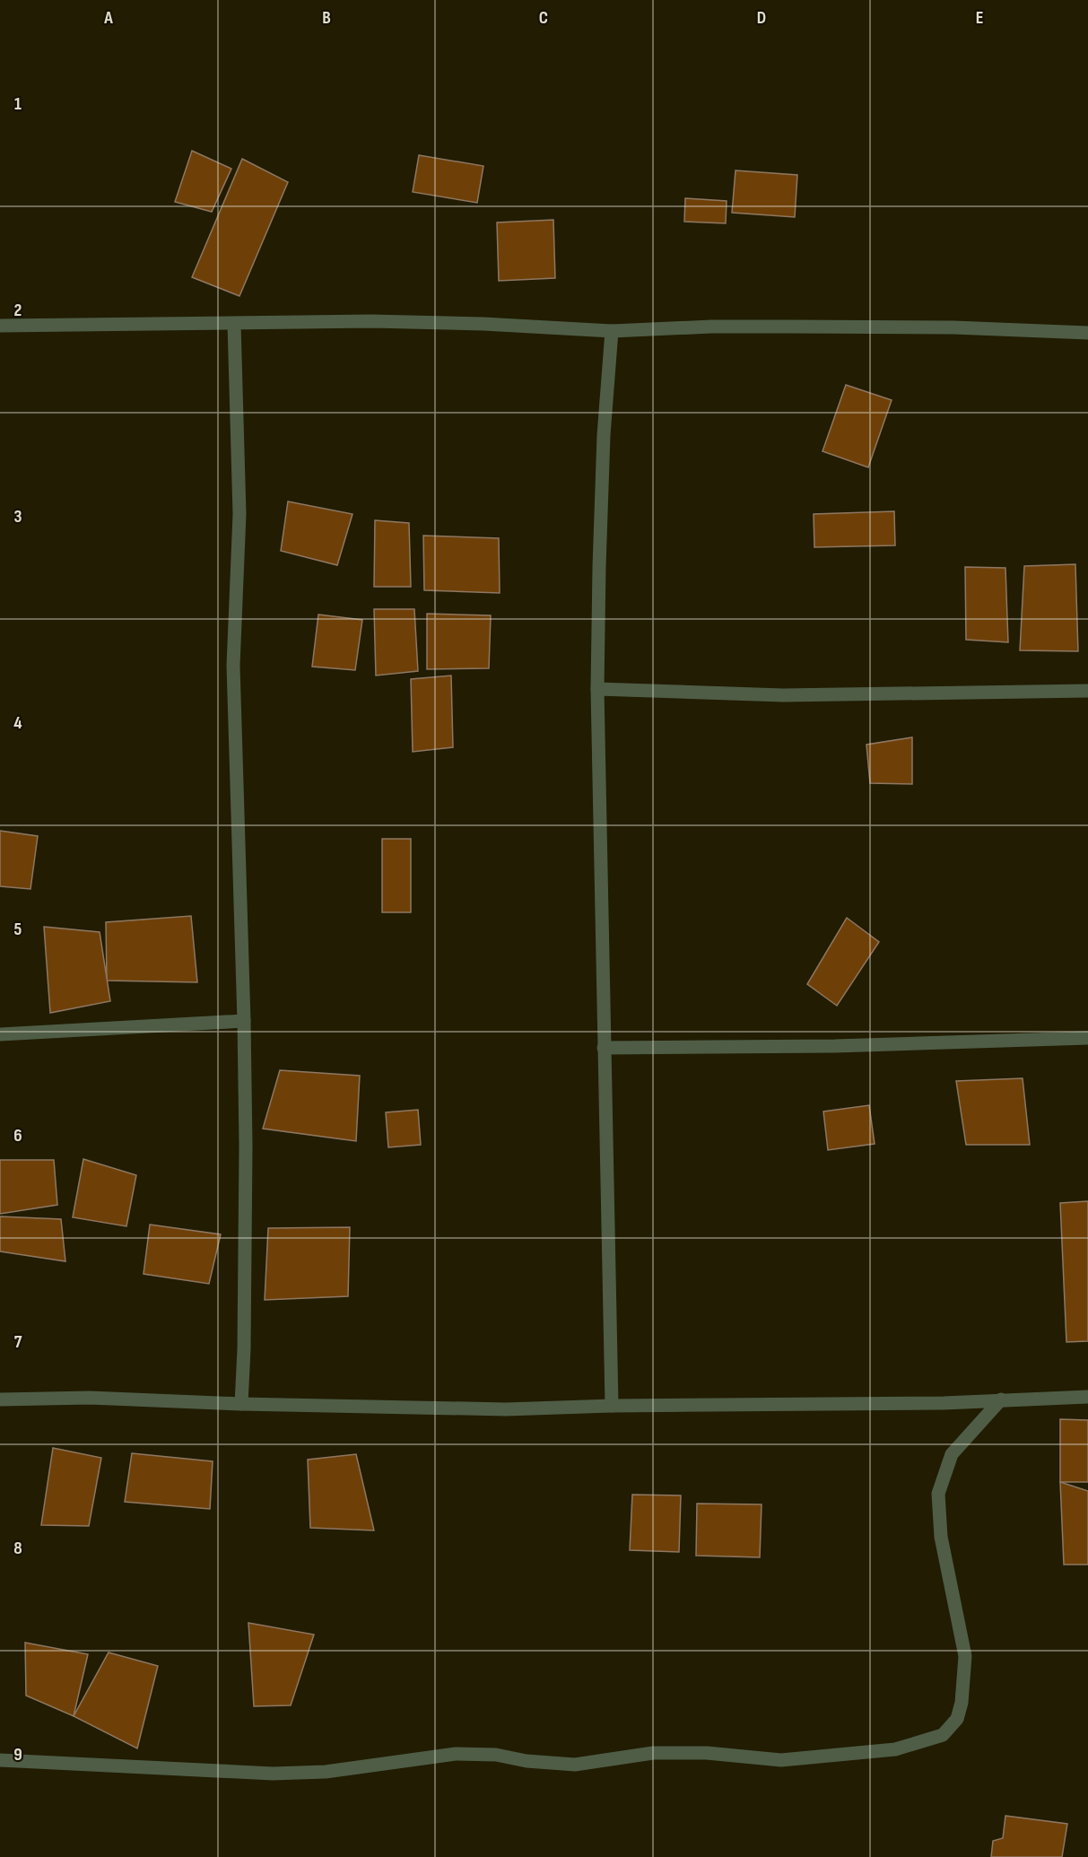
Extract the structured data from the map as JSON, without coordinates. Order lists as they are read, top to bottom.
{
  "grid": {
    "columns": [
      "A",
      "B",
      "C",
      "D",
      "E"
    ],
    "rows": [
      "1",
      "2",
      "3",
      "4",
      "5",
      "6",
      "7",
      "8",
      "9"
    ]
  }
}
